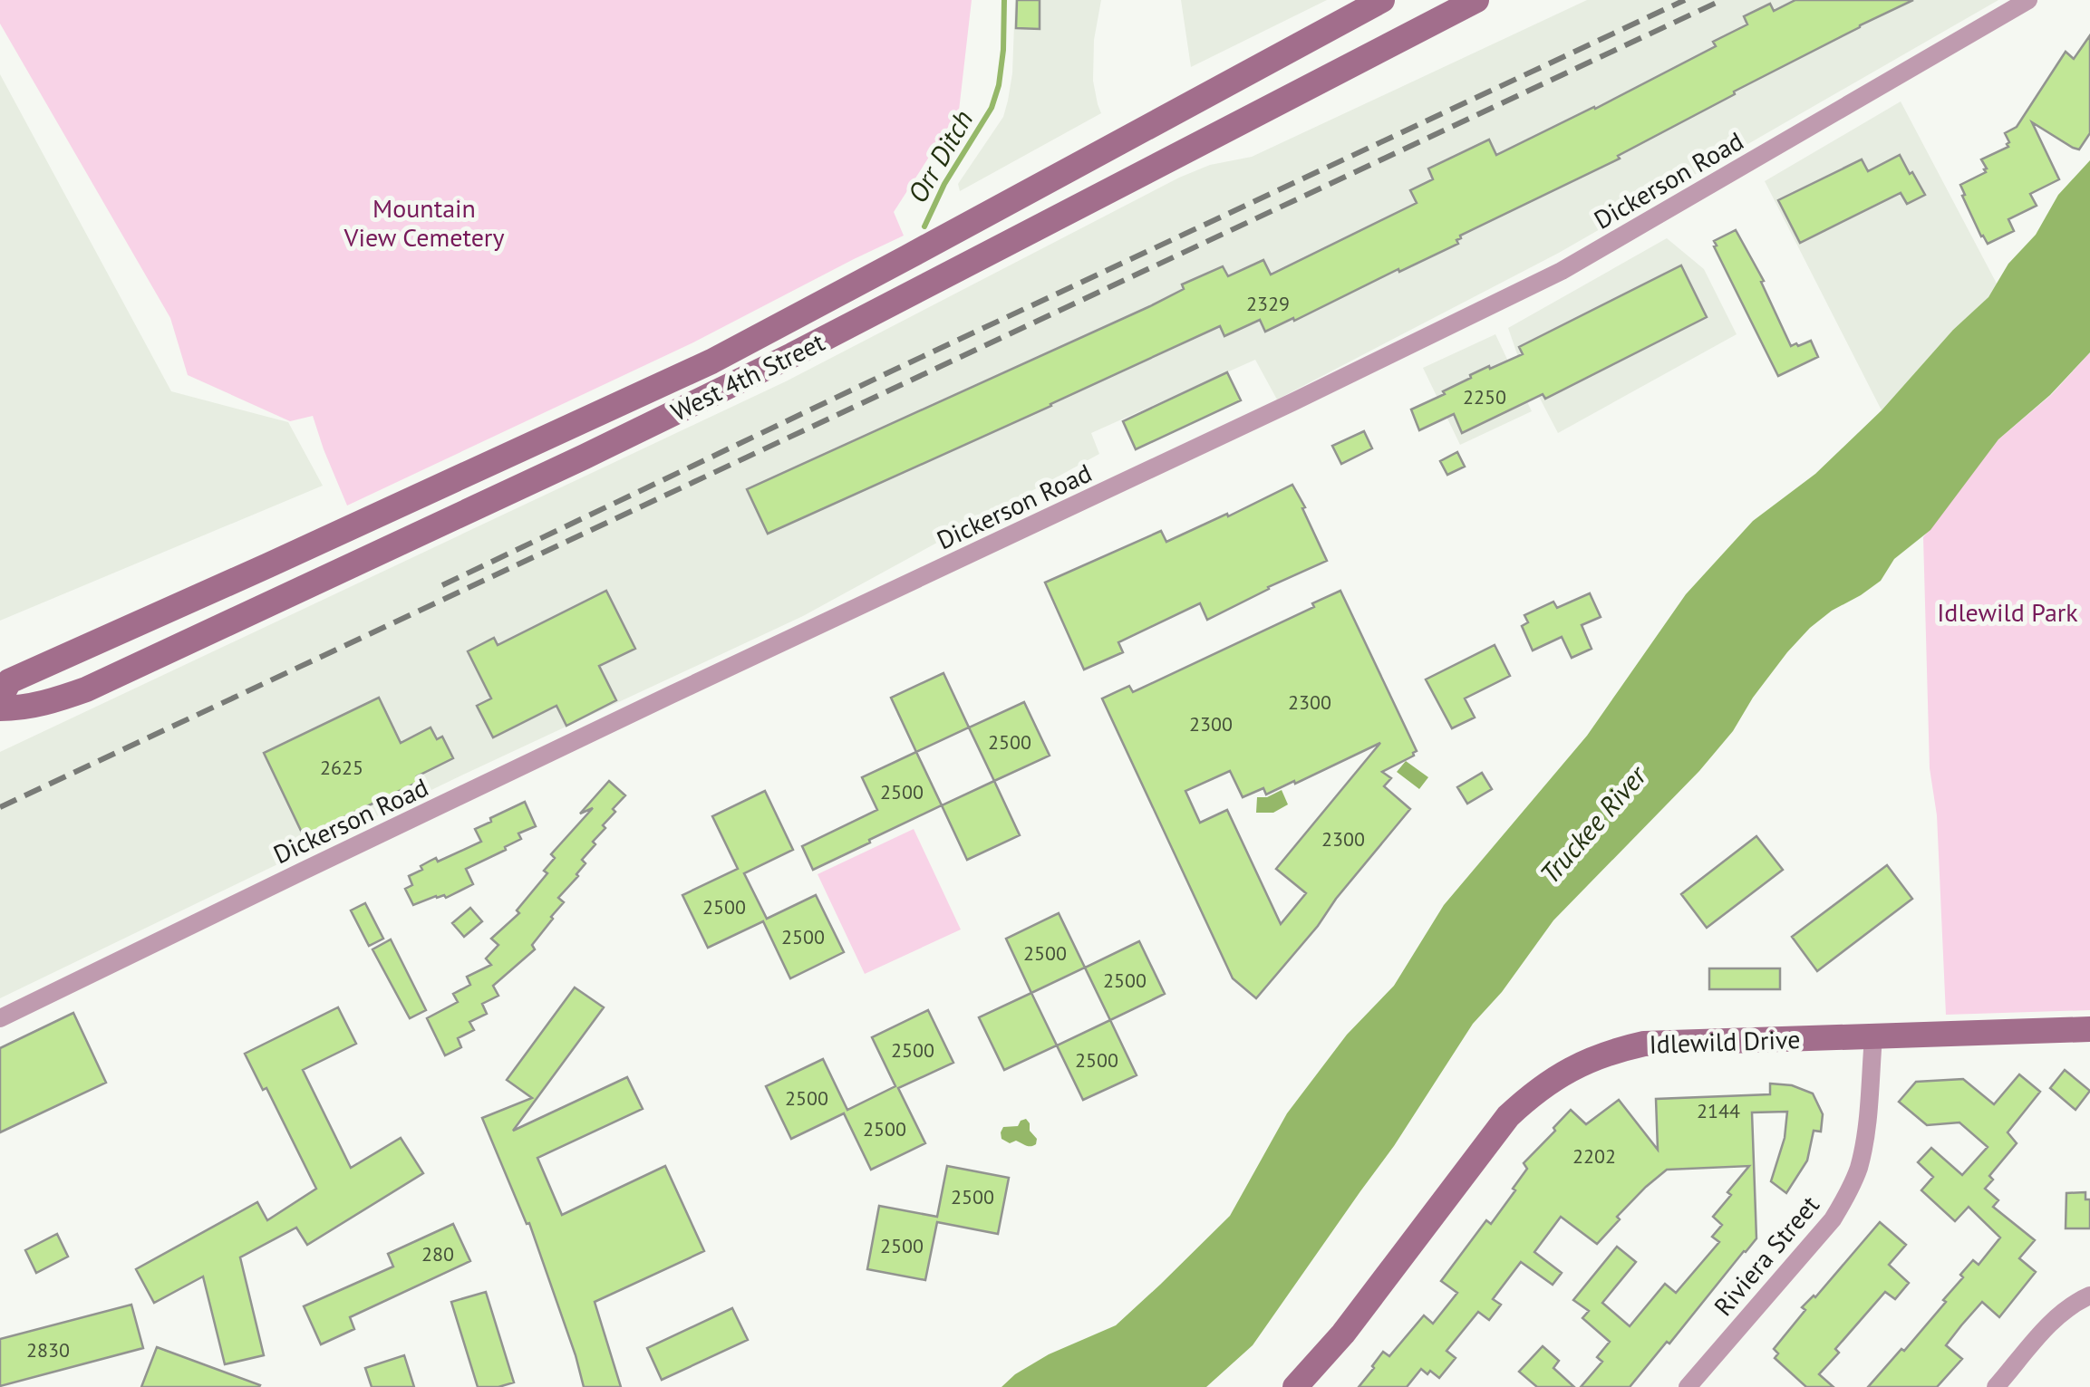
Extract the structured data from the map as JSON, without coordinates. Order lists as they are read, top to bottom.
{
  "streets": {
    "main road": ["West 4th Street", "Idlewild Drive"],
    "street": ["Dickerson Road", "Riviera Street"]
  },
  "crossings": [
    ["Idlewild Drive", "Riviera Street"]
  ],
  "water": ["Orr Ditch", "Truckee River"],
  "parks": ["Mountain View Cemetery", "Idlewild Park"],
  "house_numbers": [
    "2329",
    "2250",
    "2300",
    "2300",
    "2500",
    "2625",
    "2500",
    "2300",
    "2500",
    "2500",
    "2500",
    "2500",
    "2500",
    "2500",
    "2500",
    "2144",
    "2500",
    "2202",
    "2500",
    "2500",
    "280",
    "2830"
  ]
}
